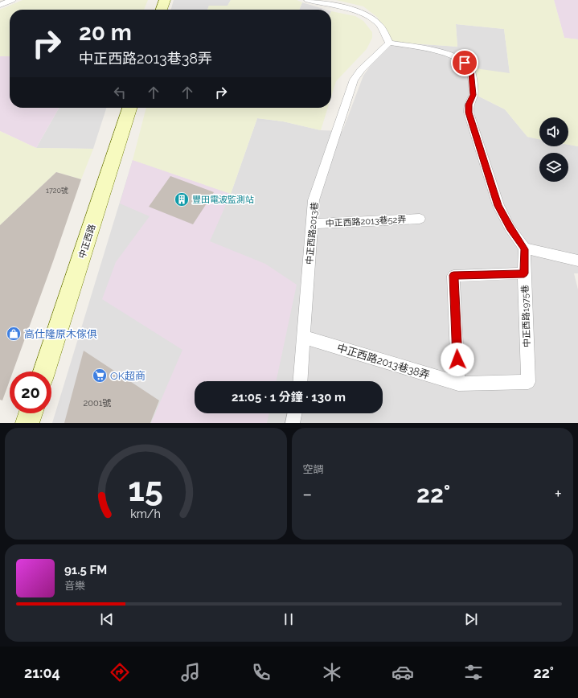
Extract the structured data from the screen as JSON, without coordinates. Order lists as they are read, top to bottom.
{
  "streets": {
    "main road": ["中正西路"],
    "lane": [
      "中正西路2013巷52弄",
      "中正西路2013巷",
      "中正西路1975巷",
      "中正西路2013巷38弄"
    ]
  },
  "crossings": [
    ["中正西路2013巷52弄", "中正西路2013巷"],
    ["中正西路2013巷", "中正西路2013巷38弄"],
    ["中正西路1975巷", "中正西路2013巷38弄"]
  ],
  "places": {
    "building": ["豐田電波監測站"],
    "shop": ["高仕隆原木傢俱"],
    "supermarket": ["OK超商"]
  },
  "house_numbers": ["1720號", "2001號"],
  "page": {
    "turn": ["20 m", "中正西路2013巷38弄"],
    "limit": "20",
    "trip": "21:05 · 1 分鐘 · 130 m",
    "tile": "空調",
    "heat": ["−", "22°", "+"],
    "song": ["91.5 FM", "音樂"],
    "tabs": ["21:04", "22°"],
    "gauge": ["15", "km/h"]
  }
}
